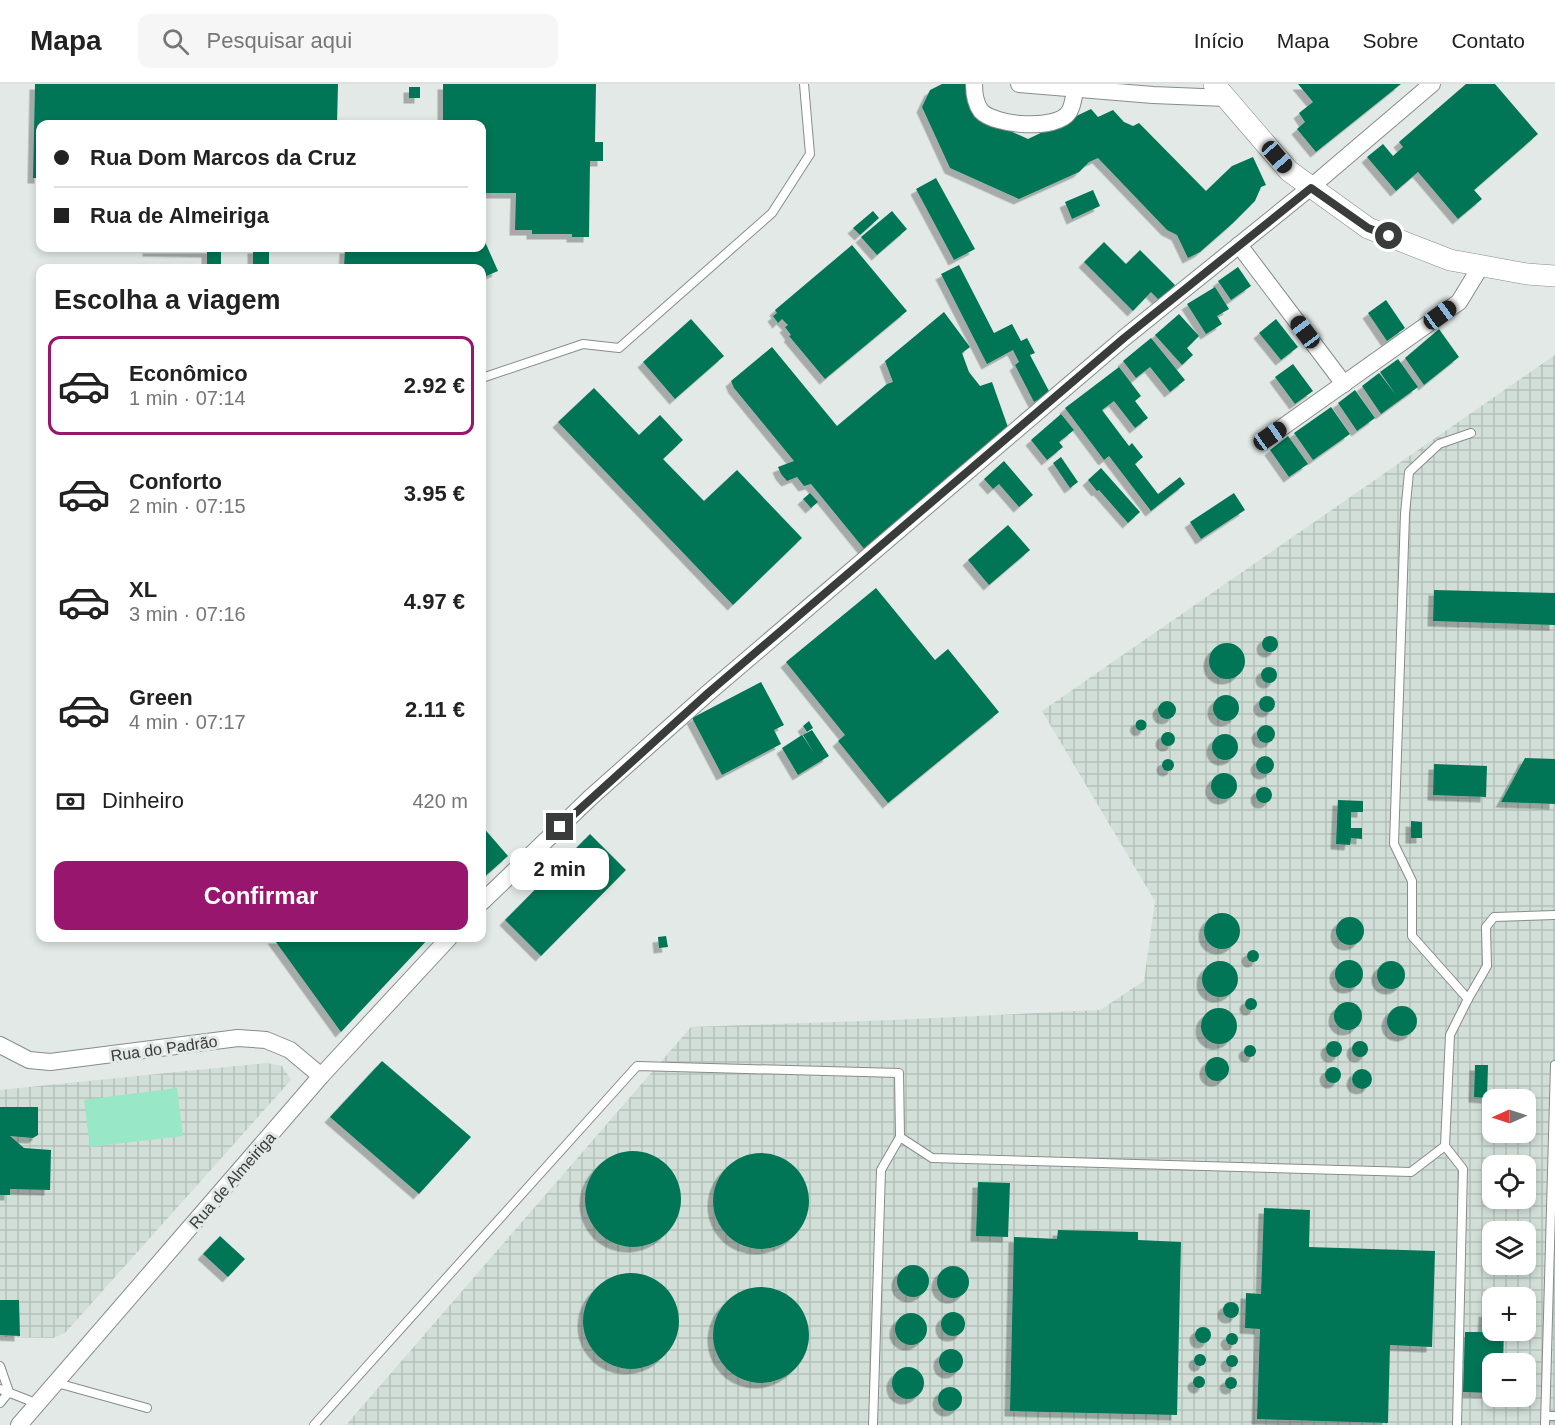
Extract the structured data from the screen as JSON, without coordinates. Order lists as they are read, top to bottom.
{
  "streets": {
    "street": ["Rua do Padrão", "Rua de Almeiriga"]
  },
  "crossings": [
    ["Rua do Padrão", "Rua de Almeiriga"]
  ],
  "north": "left",
  "page": {
    "header": "Mapa",
    "search": "Pesquisar aqui",
    "nav": [
      "Início",
      "Mapa",
      "Sobre",
      "Contato"
    ],
    "banner": ["Rua Dom Marcos da Cruz", "Rua de Almeiriga"],
    "heading": "Escolha a viagem",
    "list": [
      {
        "name": "Econômico",
        "note": "1 min · 07:14",
        "value": "2.92 €"
      },
      {
        "name": "Conforto",
        "note": "2 min · 07:15",
        "value": "3.95 €"
      },
      {
        "name": "XL",
        "note": "3 min · 07:16",
        "value": "4.97 €"
      },
      {
        "name": "Green",
        "note": "4 min · 07:17",
        "value": "2.11 €"
      }
    ],
    "pay": ["Dinheiro", "420 m"],
    "bubble": "2 min",
    "buttons": "Confirmar",
    "map_buttons": ["+", "−"]
  }
}
